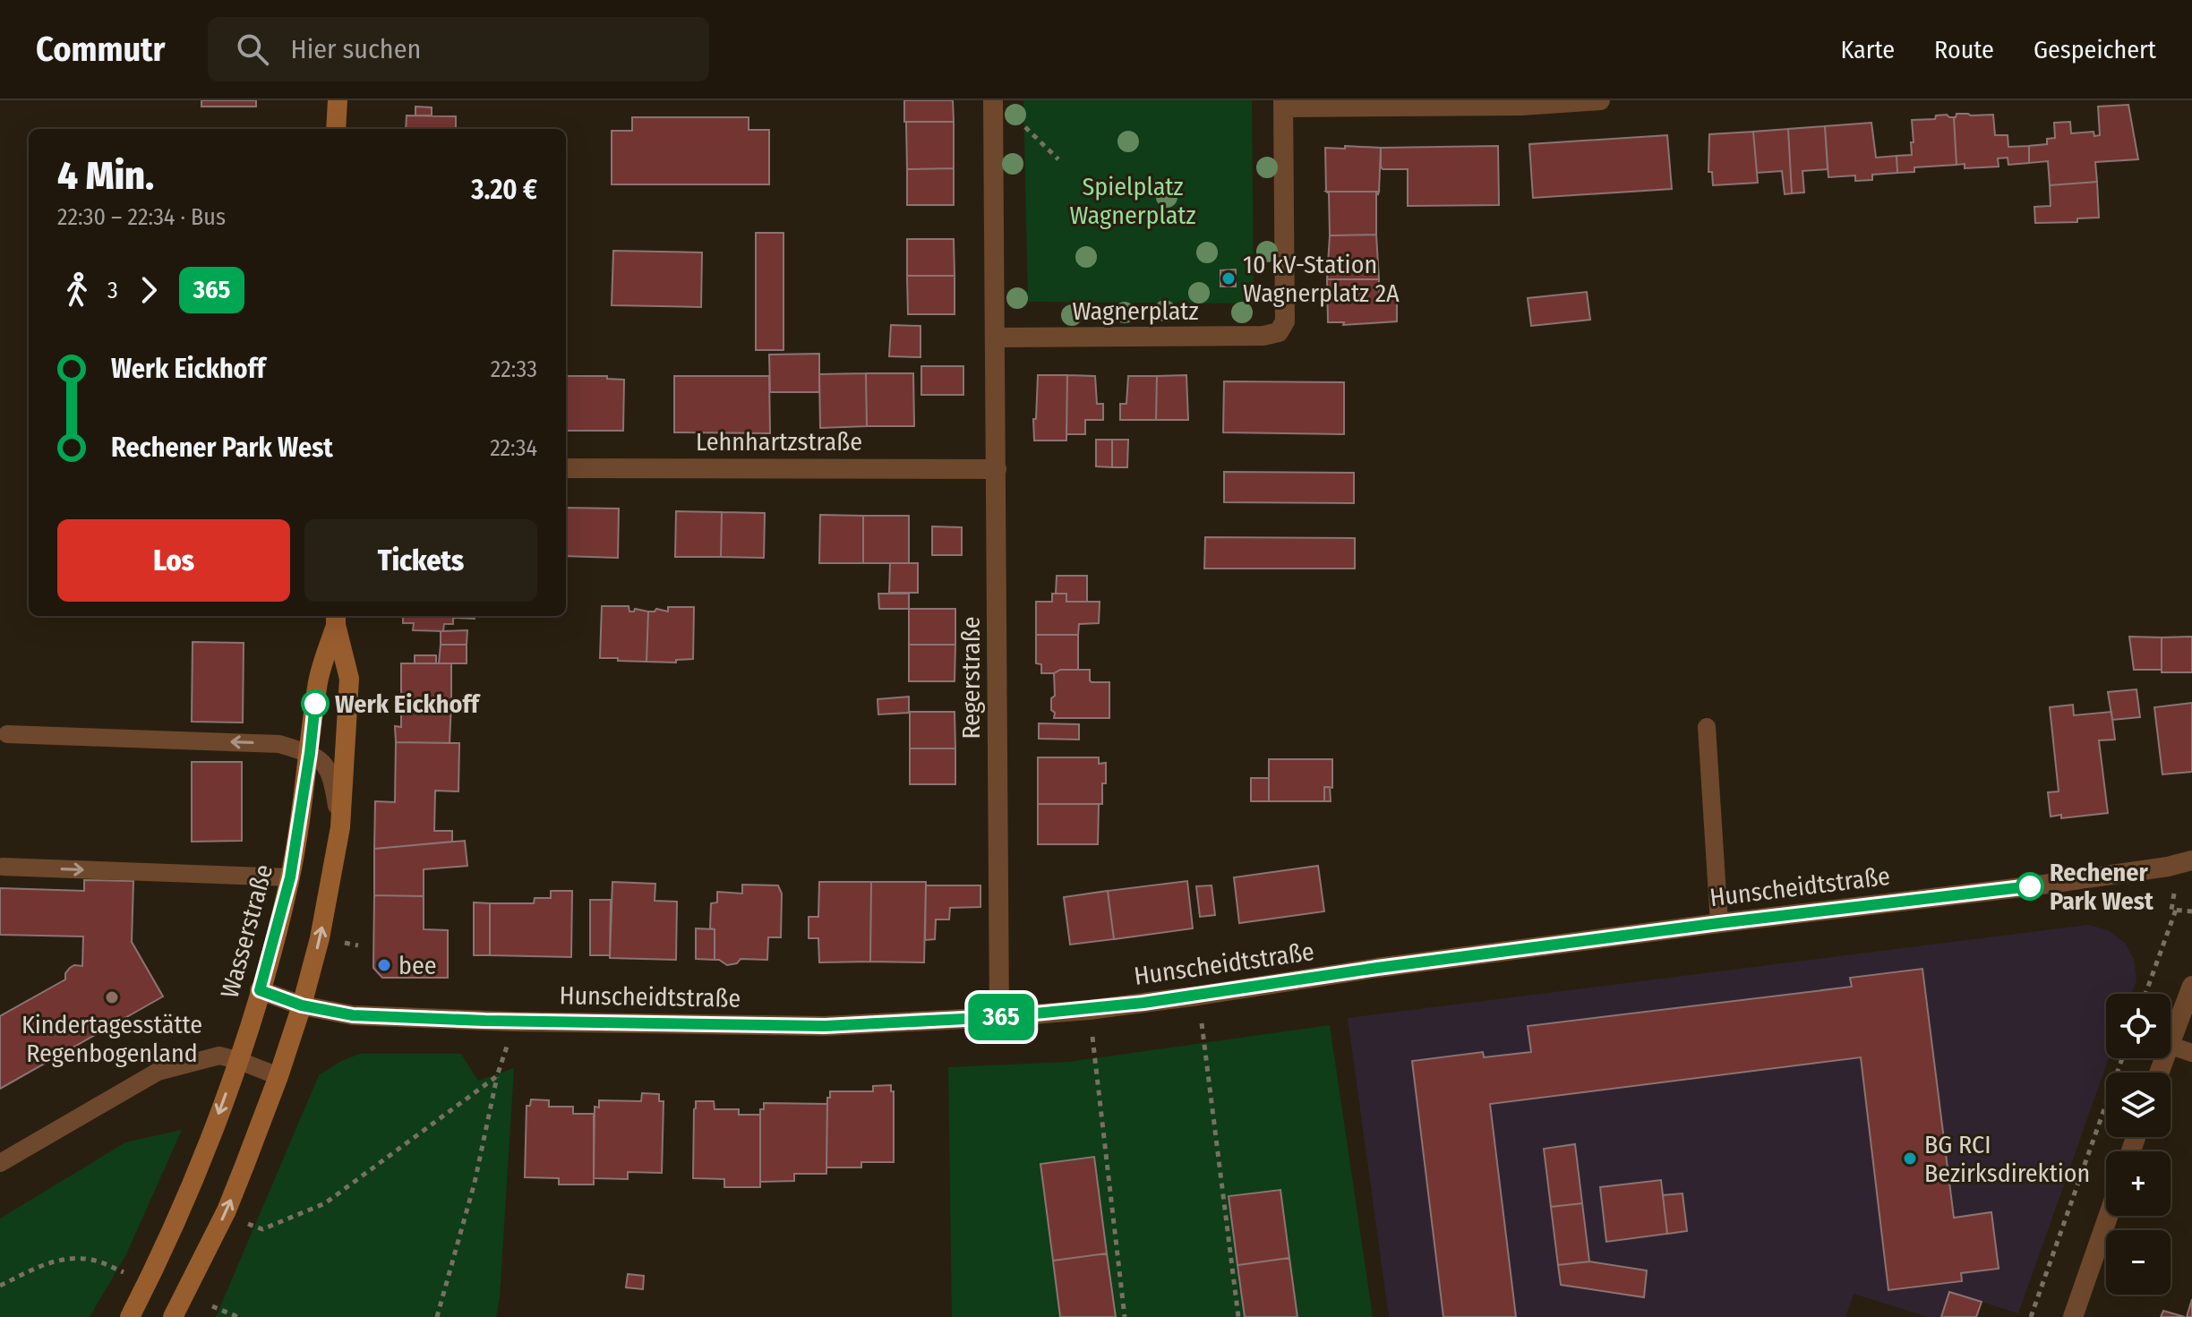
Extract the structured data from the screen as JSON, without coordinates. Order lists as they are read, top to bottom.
{
  "streets": {
    "main road": ["Wasserstraße"],
    "street": [
      "Wagnerplatz",
      "Lehnhartzstraße",
      "Regerstraße",
      "Hunscheidtstraße"
    ]
  },
  "crossings": [
    ["Wagnerplatz", "Regerstraße"],
    ["Lehnhartzstraße", "Regerstraße"],
    ["Regerstraße", "Hunscheidtstraße"],
    ["Hunscheidtstraße", "Wasserstraße"]
  ],
  "parks": ["Spielplatz Wagnerplatz"],
  "places": [
    "10 kV-Station Wagnerplatz 2A",
    "Werk Eickhoff",
    "Rechener Park West",
    "bee",
    "Kindertagesstätte Regenbogenland",
    "BG RCI Bezirksdirektion"
  ],
  "lines": ["bus line 365"],
  "page": {
    "header": "Commutr",
    "search": "Hier suchen",
    "nav": ["Karte", "Route", "Gespeichert"],
    "on_map": "365",
    "heading": ["4 Min.", "22:30 – 22:34 · Bus", "3.20 €"],
    "legs": ["3", "365"],
    "list": [
      {
        "name": "Werk Eickhoff",
        "value": "22:33"
      },
      {
        "name": "Rechener Park West",
        "value": "22:34"
      }
    ],
    "buttons": ["Los", "Tickets"],
    "map_buttons": ["+", "−"]
  }
}
